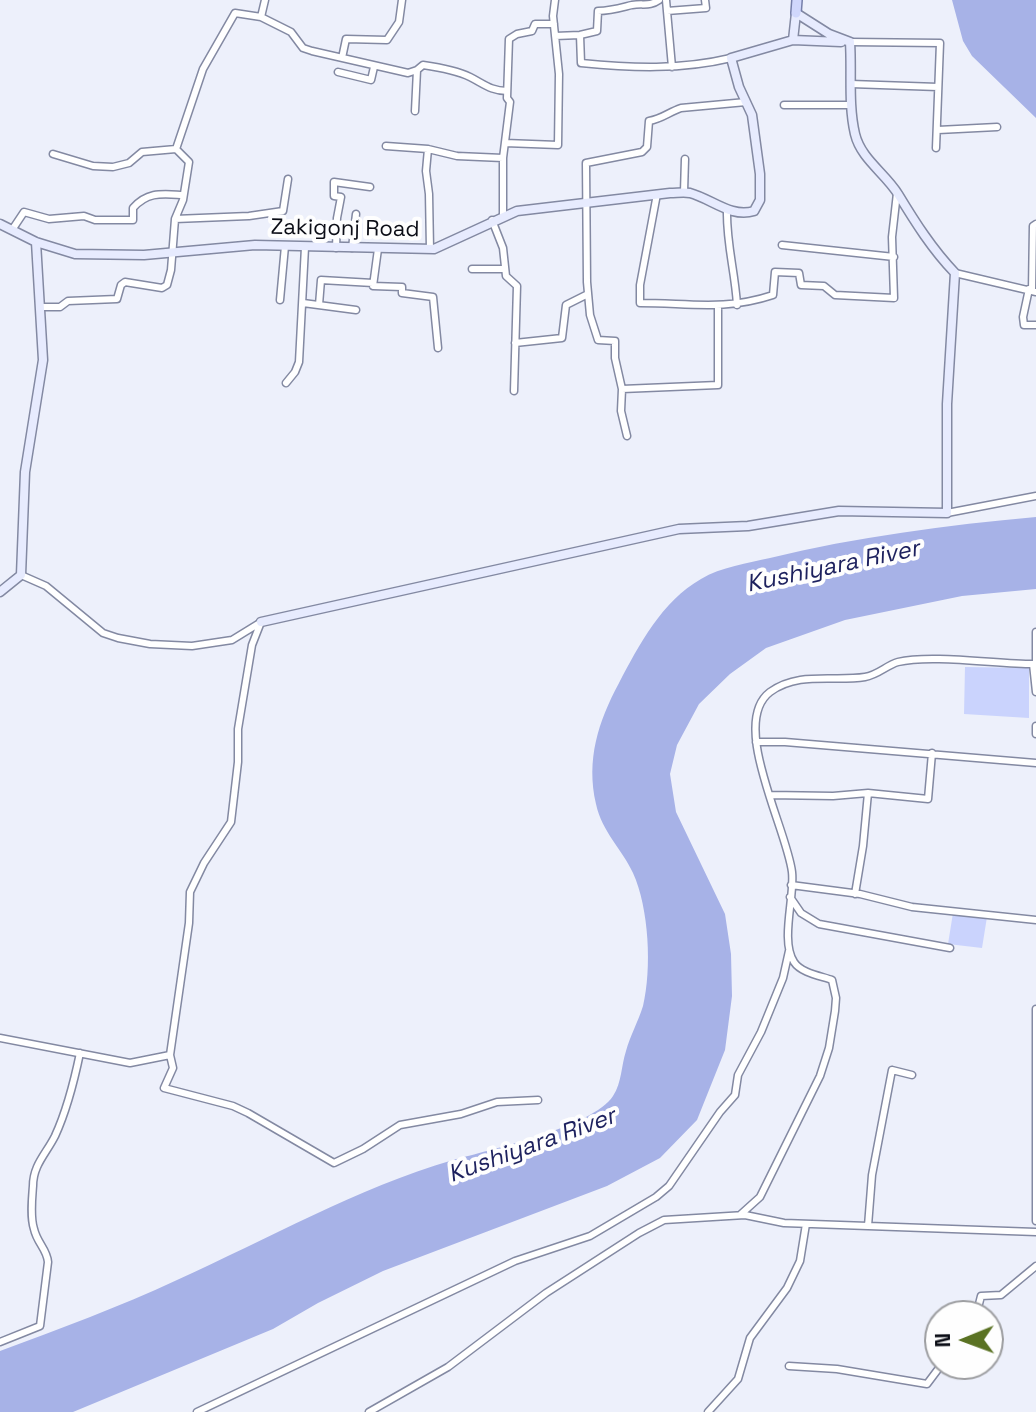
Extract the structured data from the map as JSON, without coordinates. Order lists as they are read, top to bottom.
{
  "streets": {
    "street": ["Zakigonj Road"]
  },
  "water": ["Kushiyara River"],
  "north": "left"
}
